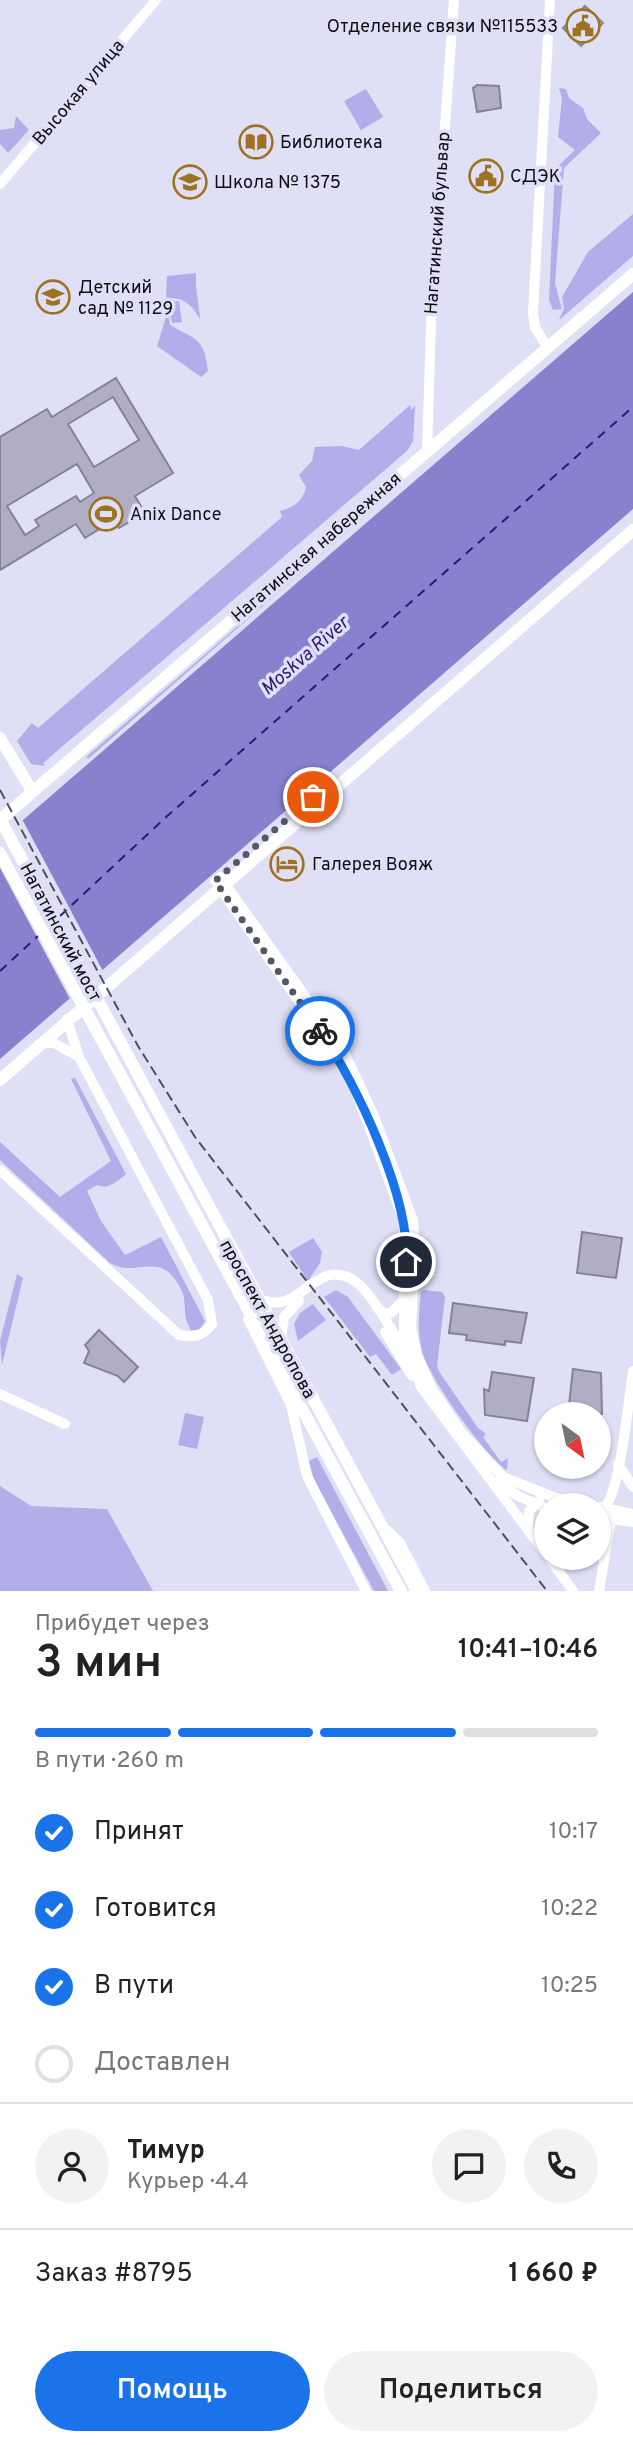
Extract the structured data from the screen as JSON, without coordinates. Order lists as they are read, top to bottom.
{
  "streets": {
    "main road": ["Нагатинская набережная", "Нагатинский мост", "проспект Андропова"],
    "street": ["Высокая улица", "Нагатинский бульвар"]
  },
  "crossings": [
    ["Нагатинский бульвар", "Нагатинская набережная"],
    ["Нагатинская набережная", "Нагатинский мост"],
    ["Нагатинский мост", "проспект Андропова"]
  ],
  "water": ["Moskva River"],
  "places": {
    "public building": ["Отделение связи №115533", "СДЭК"],
    "library": ["Библиотека"],
    "school or university": ["Школа № 1375", "Детский сад № 1129"],
    "sports": ["Anix Dance"],
    "hotel": ["Галерея Вояж"]
  },
  "north": "bottom right",
  "page": {
    "heading": ["3 мин", "Прибудет через", "10:41–10:46"],
    "panel": [
      "Тимур",
      "Курьер · 4.4",
      "Заказ #8795",
      "1 660 ₽"
    ],
    "bar": "В пути · 260 m",
    "list": [
      ["Принят", "10:17"],
      ["Готовится", "10:22"],
      ["В пути", "10:25"],
      "Доставлен"
    ],
    "buttons": ["Помощь", "Поделиться"]
  }
}
